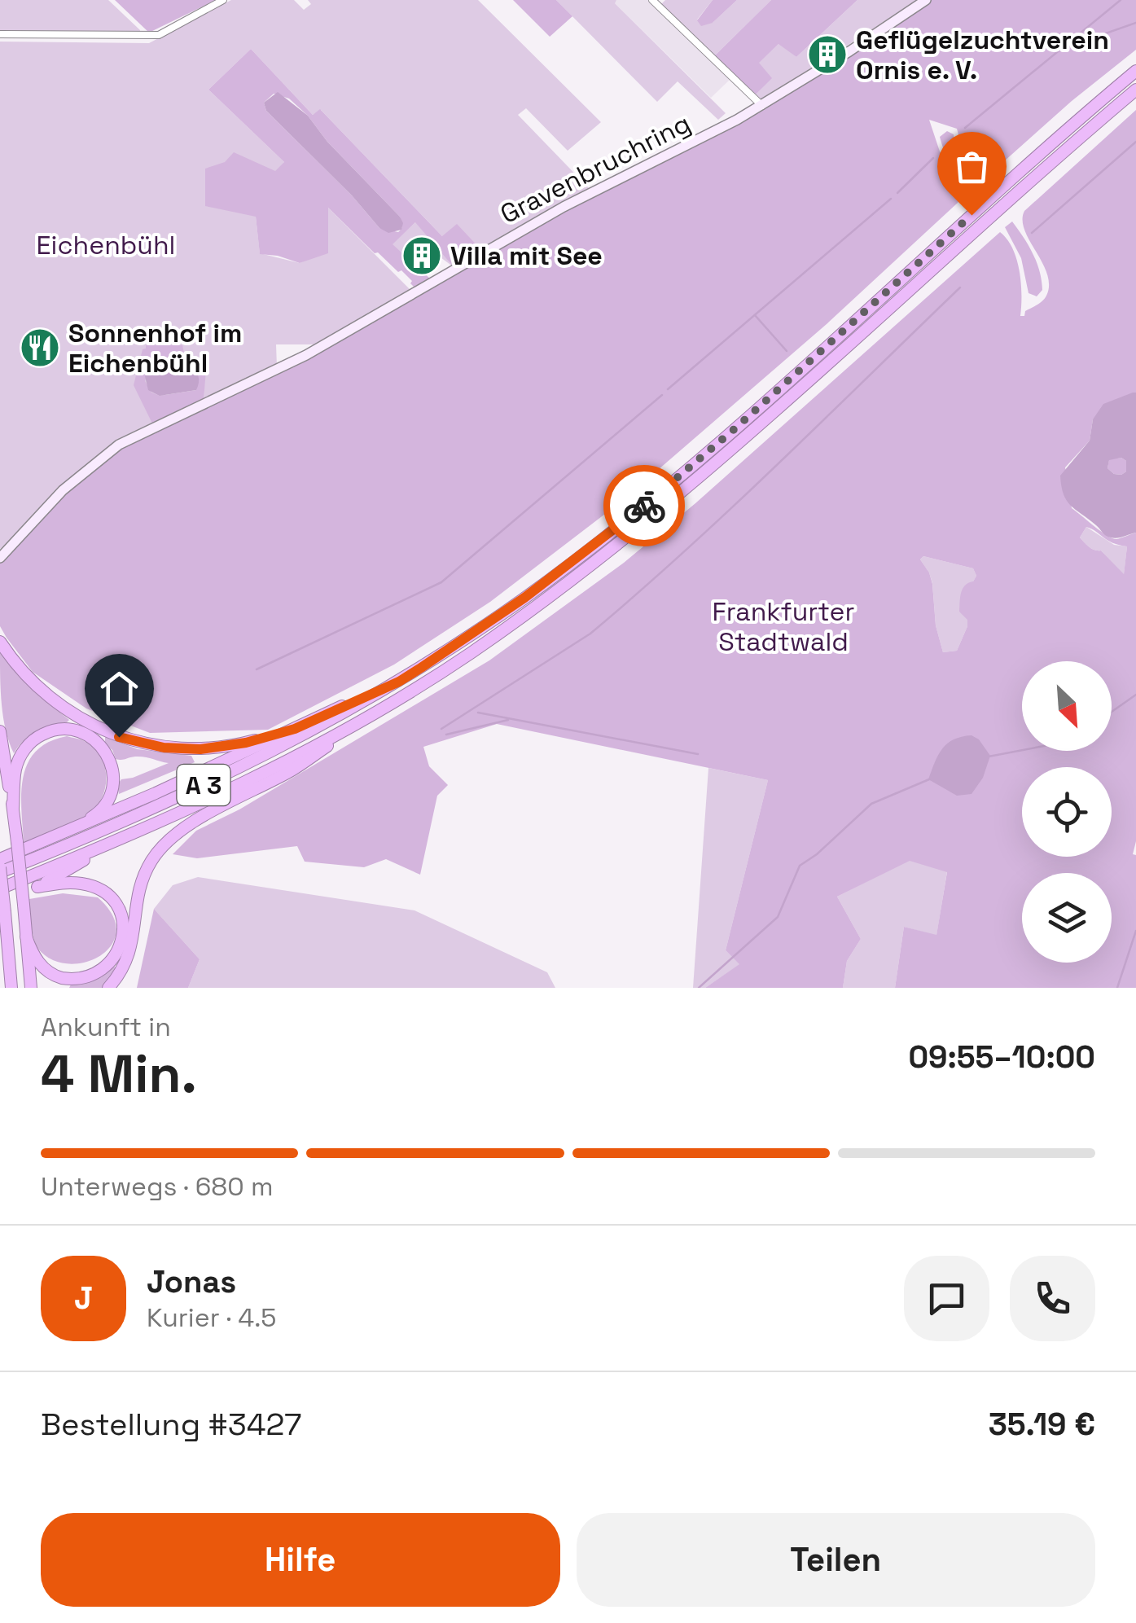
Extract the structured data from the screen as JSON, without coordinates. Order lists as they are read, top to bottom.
{
  "streets": {
    "highway": ["A 3"],
    "street": ["Gravenbruchring"]
  },
  "parks": ["Eichenbühl", "Frankfurter Stadtwald"],
  "places": {
    "building": ["Geflügelzuchtverein Ornis e. V.", "Villa mit See"],
    "restaurant": ["Sonnenhof im Eichenbühl"]
  },
  "north": "bottom right",
  "page": {
    "heading": ["4 Min.", "Ankunft in", "09:55–10:00"],
    "panel": [
      "Jonas",
      "Kurier · 4.5",
      "Bestellung #3427",
      "35.19 €"
    ],
    "bar": "Unterwegs · 680 m",
    "round": "J",
    "buttons": ["Hilfe", "Teilen"]
  }
}
